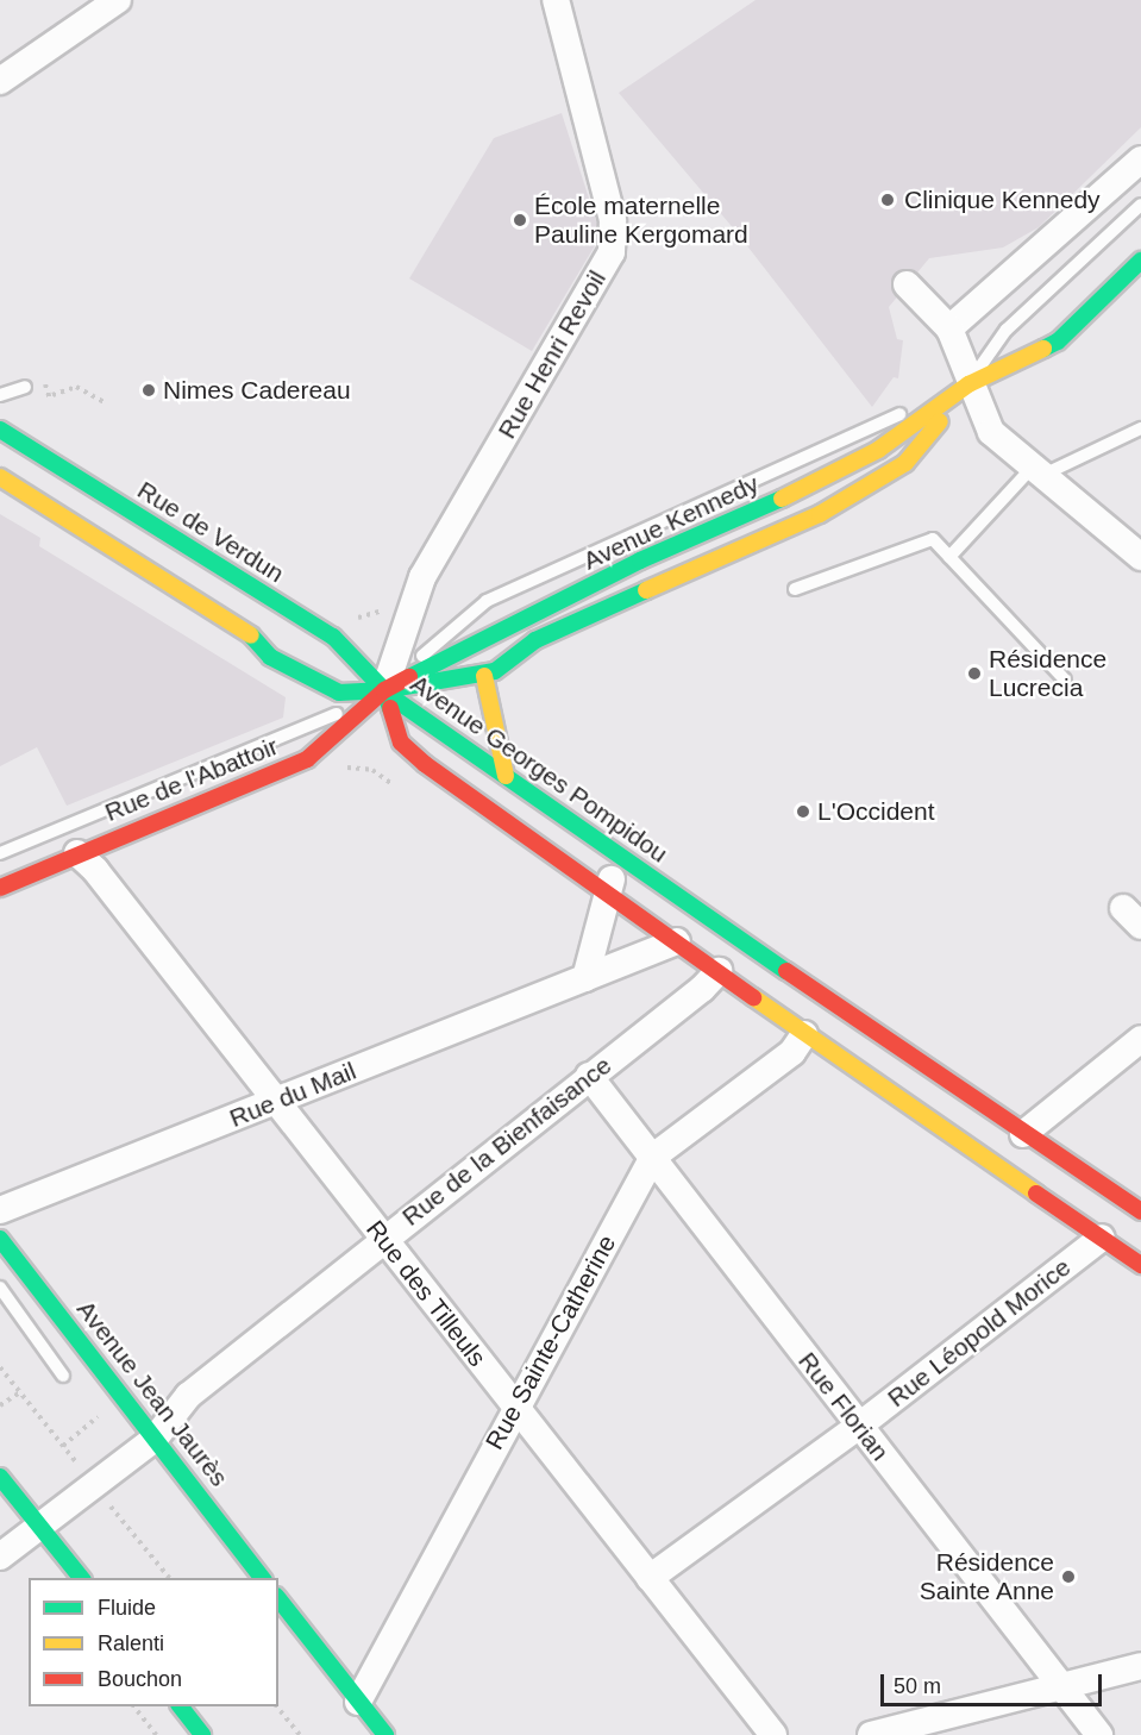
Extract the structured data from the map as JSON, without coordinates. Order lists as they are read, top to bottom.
{
  "streets": {
    "main road": [
      "Avenue Kennedy",
      "Rue de Verdun",
      "Avenue Georges Pompidou",
      "Rue de l'Abattoir",
      "Avenue Jean Jaurès"
    ],
    "street": [
      "Rue Henri Revoil",
      "Rue du Mail",
      "Rue de la Bienfaisance",
      "Rue des Tilleuls",
      "Rue Léopold Morice",
      "Rue Sainte-Catherine",
      "Rue Florian"
    ]
  },
  "crossings": [
    ["Rue Henri Revoil", "Avenue Kennedy"],
    ["Rue Henri Revoil", "Rue de Verdun"],
    ["Rue Henri Revoil", "Avenue Georges Pompidou"],
    ["Rue Henri Revoil", "Rue de l'Abattoir"],
    ["Avenue Kennedy", "Rue de Verdun"],
    ["Avenue Kennedy", "Avenue Georges Pompidou"],
    ["Avenue Kennedy", "Rue de l'Abattoir"],
    ["Rue de Verdun", "Avenue Georges Pompidou"],
    ["Rue de Verdun", "Rue de l'Abattoir"],
    ["Avenue Georges Pompidou", "Rue de l'Abattoir"],
    ["Avenue Georges Pompidou", "Rue du Mail"],
    ["Avenue Georges Pompidou", "Rue de la Bienfaisance"],
    ["Avenue Georges Pompidou", "Rue Léopold Morice"],
    ["Avenue Georges Pompidou", "Rue Sainte-Catherine"],
    ["Rue de l'Abattoir", "Rue des Tilleuls"],
    ["Rue du Mail", "Rue des Tilleuls"],
    ["Rue de la Bienfaisance", "Rue des Tilleuls"],
    ["Rue de la Bienfaisance", "Avenue Jean Jaurès"],
    ["Rue de la Bienfaisance", "Rue Florian"],
    ["Rue des Tilleuls", "Rue Léopold Morice"],
    ["Rue des Tilleuls", "Rue Sainte-Catherine"],
    ["Rue Léopold Morice", "Rue Florian"],
    ["Rue Sainte-Catherine", "Rue Florian"]
  ],
  "places": [
    "Clinique Kennedy",
    "École maternelle Pauline Kergomard",
    "Nimes Cadereau",
    "Résidence Lucrecia",
    "L'Occident",
    "Résidence Sainte Anne"
  ],
  "legend": ["Fluide", "Ralenti", "Bouchon"],
  "scale_bar": "50 m"
}
